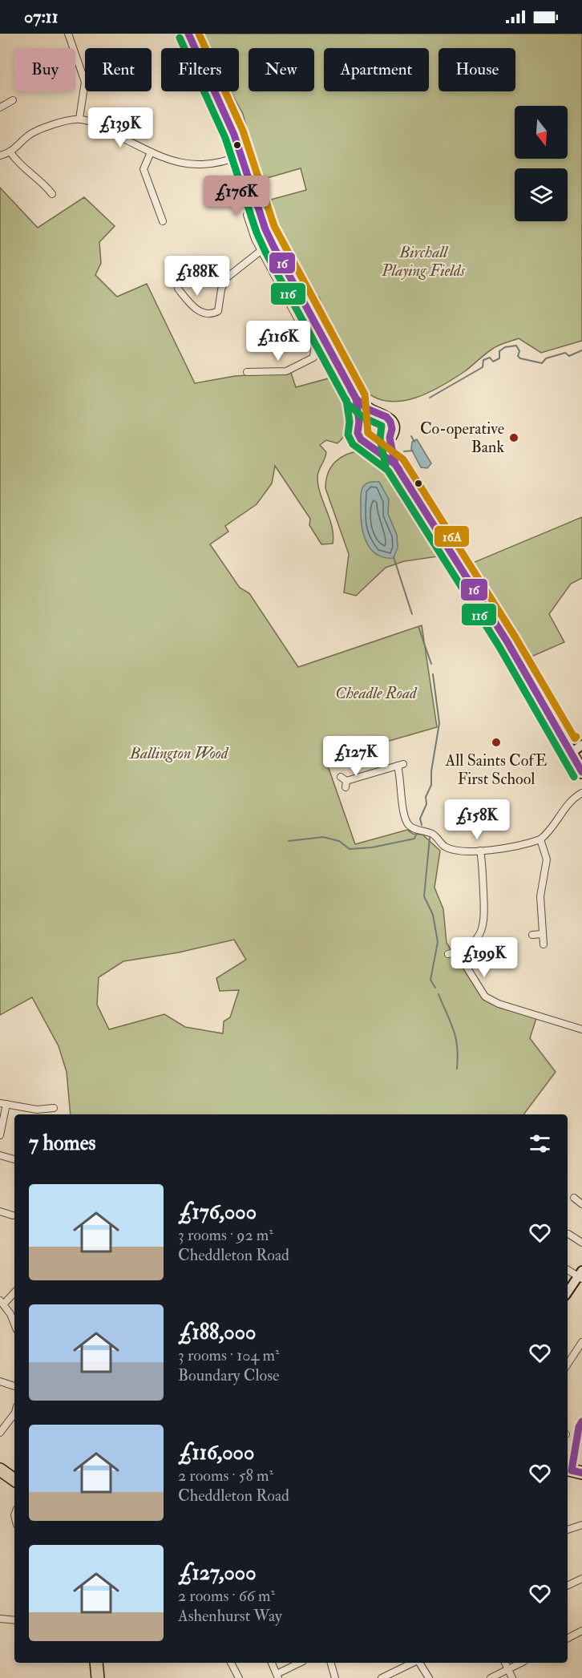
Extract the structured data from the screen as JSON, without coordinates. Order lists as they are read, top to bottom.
{
  "parks": ["Birchall Playing Fields", "Cheadle Road", "Ballington Wood"],
  "places": ["Co-operative Bank", "All Saints CofE First School"],
  "lines": ["transit line 16", "transit line 16A", "transit line 116"],
  "north": "bottom",
  "page": {
    "status": "07:11",
    "chip": [
      "Buy",
      "Rent",
      "Filters",
      "New",
      "Apartment",
      "House"
    ],
    "price": [
      "£139K",
      "£176K",
      "£188K",
      "£116K",
      "£127K",
      "£158K",
      "£199K"
    ],
    "heading": "7 homes",
    "list": [
      {
        "name": "£176,000",
        "note": "3 rooms · 92 m² · Cheddleton Road"
      },
      {
        "name": "£188,000",
        "note": "3 rooms · 104 m² · Boundary Close"
      },
      {
        "name": "£116,000",
        "note": "2 rooms · 58 m² · Cheddleton Road"
      },
      {
        "name": "£127,000",
        "note": "2 rooms · 66 m² · Ashenhurst Way"
      }
    ]
  }
}
